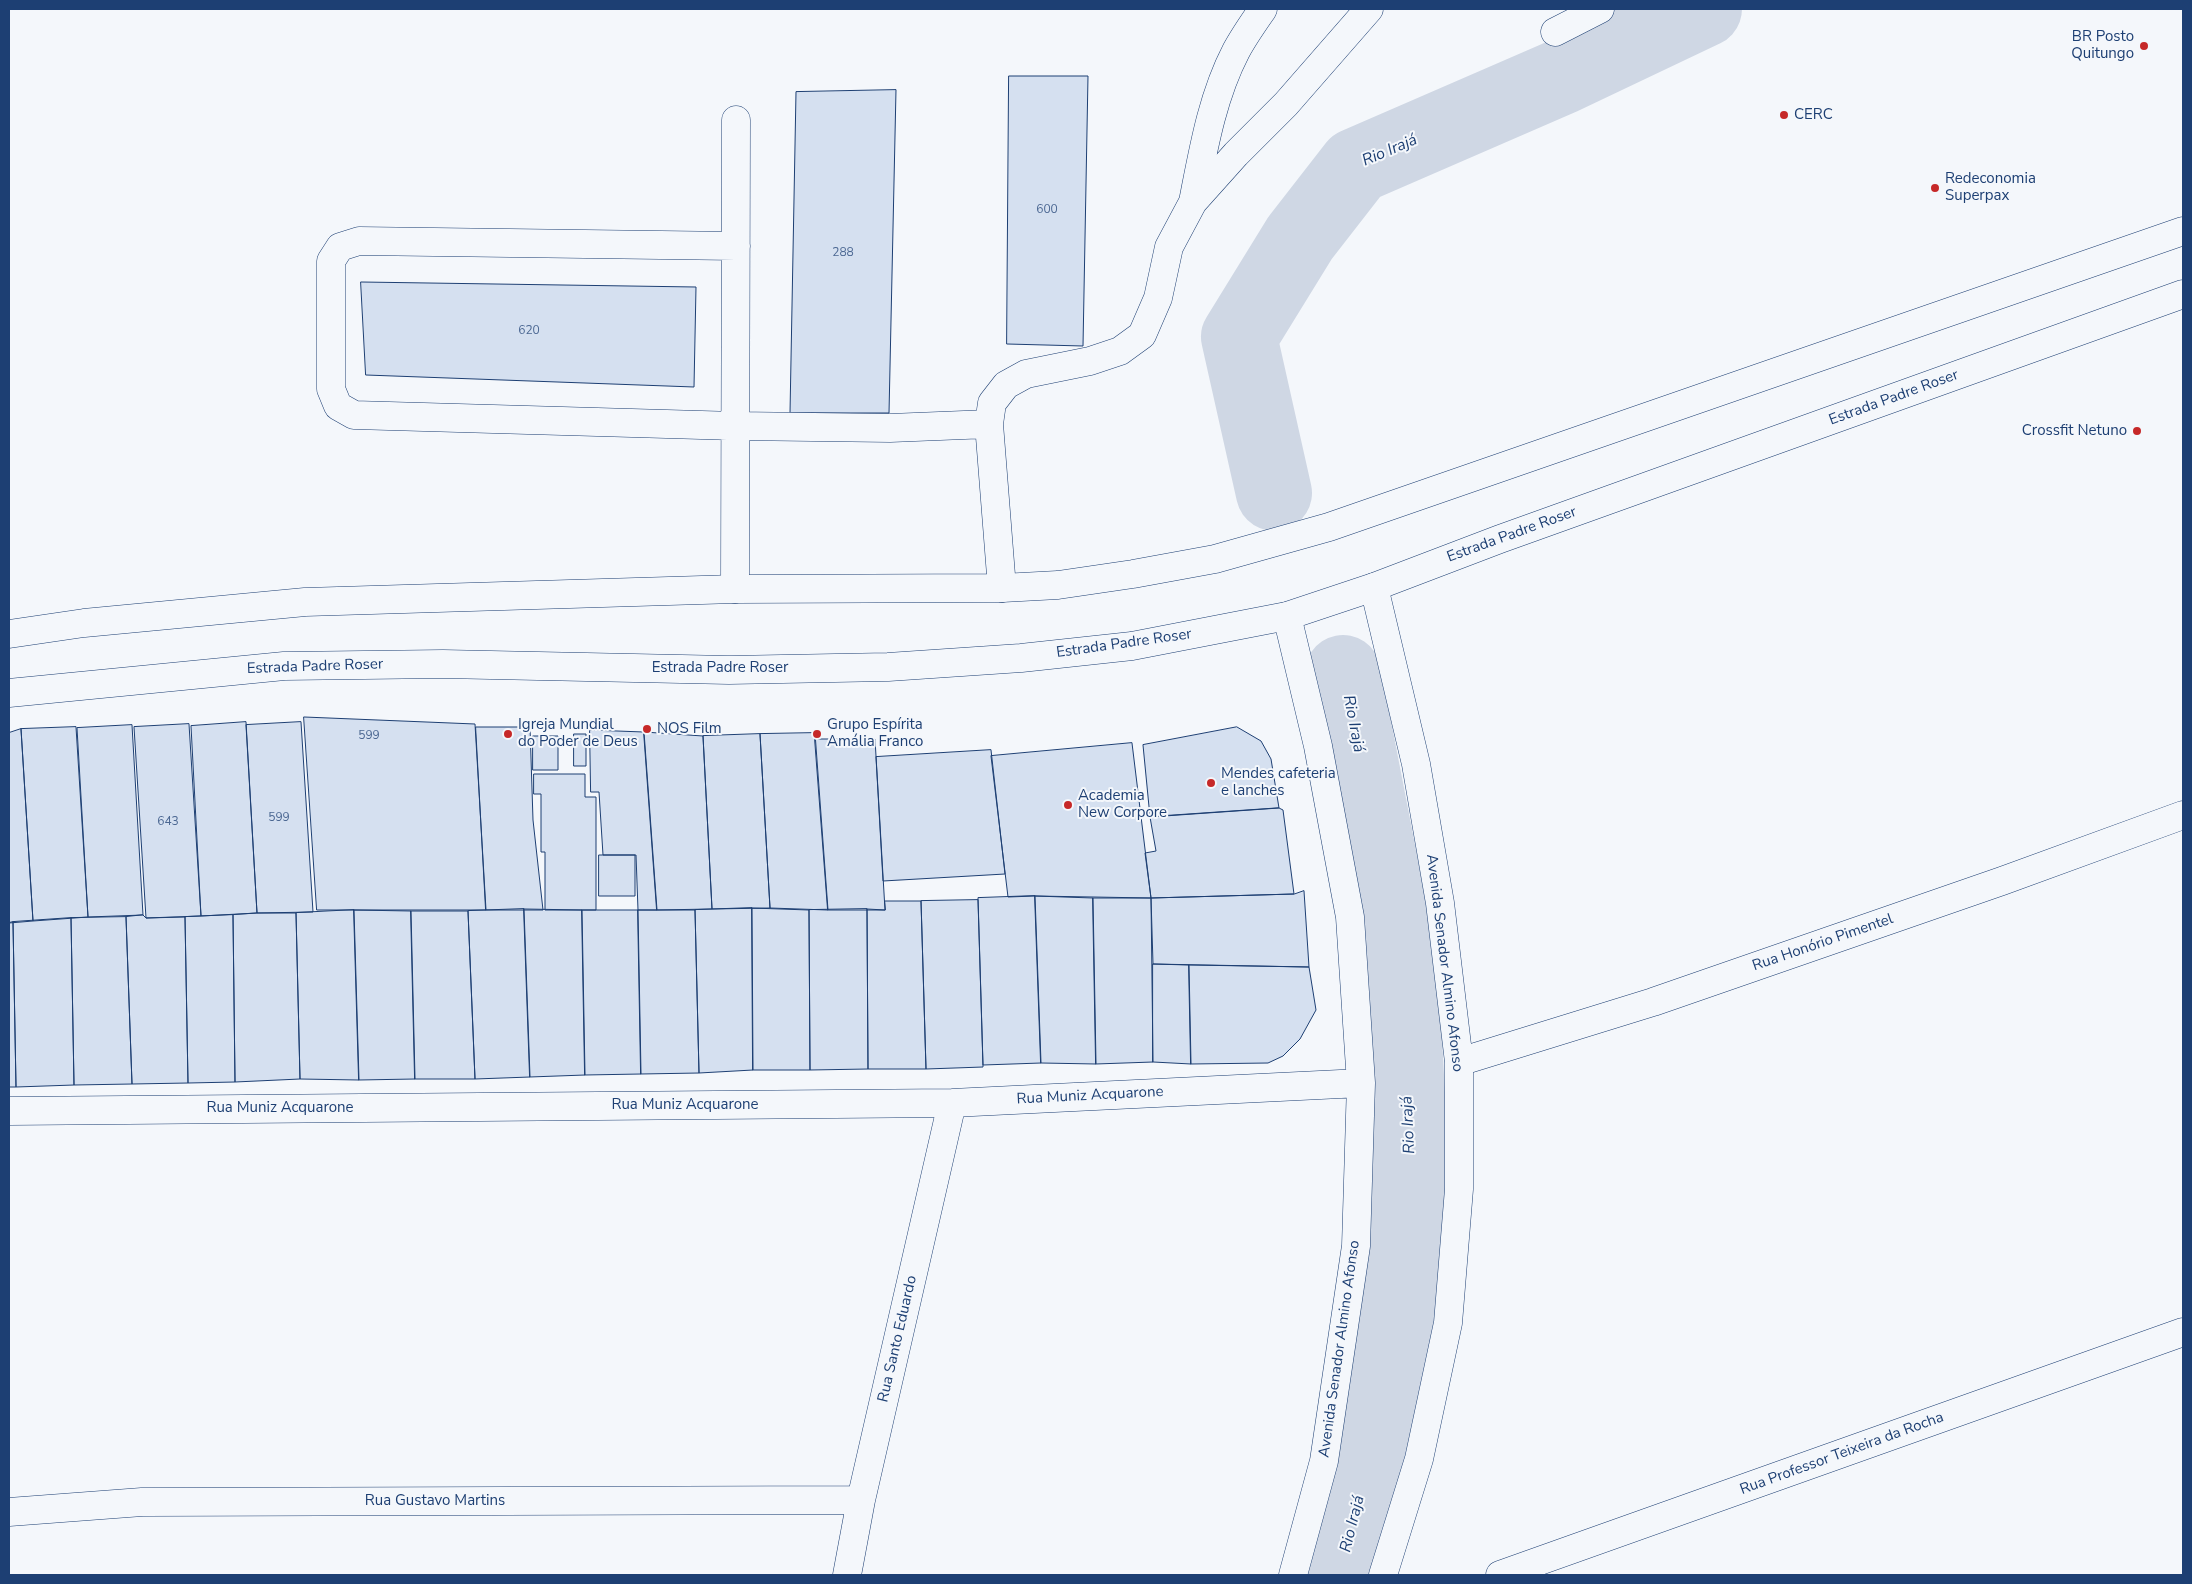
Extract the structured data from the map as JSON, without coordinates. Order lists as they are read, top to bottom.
{
  "streets": {
    "street": [
      "Estrada Padre Roser",
      "Rua Honório Pimentel",
      "Avenida Senador Almino Afonso",
      "Rua Muniz Acquarone",
      "Rua Santo Eduardo",
      "Rua Professor Teixeira da Rocha",
      "Rua Gustavo Martins"
    ]
  },
  "crossings": [
    ["Estrada Padre Roser", "Avenida Senador Almino Afonso"],
    ["Rua Honório Pimentel", "Avenida Senador Almino Afonso"],
    ["Avenida Senador Almino Afonso", "Rua Muniz Acquarone"],
    ["Rua Muniz Acquarone", "Rua Santo Eduardo"],
    ["Rua Santo Eduardo", "Rua Gustavo Martins"]
  ],
  "water": ["Rio Irajá"],
  "places": [
    "BR Posto Quitungo",
    "CERC",
    "Redeconomia Superpax",
    "Crossfit Netuno",
    "NOS Film",
    "Igreja Mundial do Poder de Deus",
    "Grupo Espírita Amália Franco",
    "Mendes cafeteria e lanches",
    "Academia New Corpore"
  ],
  "house_numbers": [
    "600",
    "288",
    "620",
    "599",
    "599",
    "643"
  ]
}
